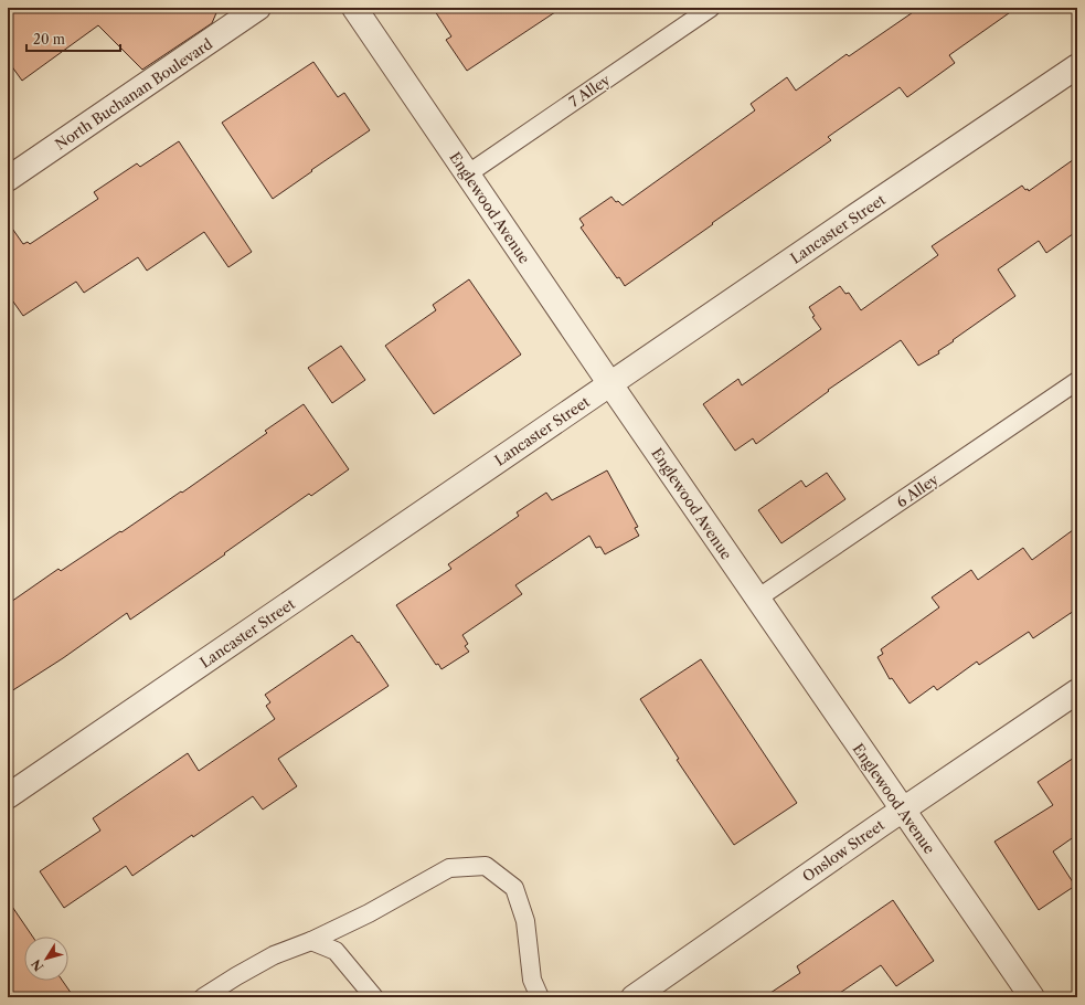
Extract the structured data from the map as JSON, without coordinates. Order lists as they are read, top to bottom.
{
  "streets": {
    "street": [
      "North Buchanan Boulevard",
      "Englewood Avenue",
      "Lancaster Street",
      "Onslow Street"
    ],
    "lane": ["7 Alley", "6 Alley"]
  },
  "crossings": [
    ["7 Alley", "Englewood Avenue"],
    ["Englewood Avenue", "Lancaster Street"],
    ["Englewood Avenue", "6 Alley"],
    ["Englewood Avenue", "Onslow Street"]
  ],
  "scale_bar": "20 m",
  "north": "bottom left"
}
